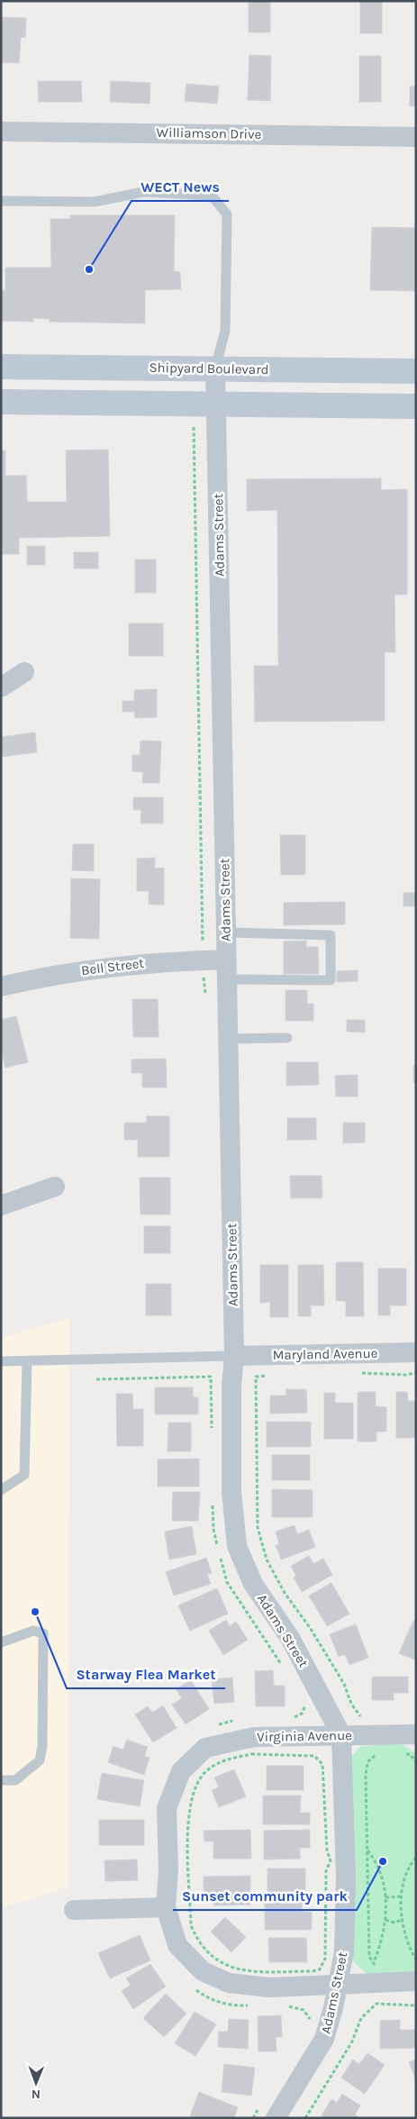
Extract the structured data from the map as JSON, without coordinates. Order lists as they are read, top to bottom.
{
  "streets": {
    "main road": ["Shipyard Boulevard"],
    "street": [
      "Williamson Drive",
      "Adams Street",
      "Bell Street",
      "Maryland Avenue",
      "Virginia Avenue"
    ]
  },
  "crossings": [
    ["Shipyard Boulevard", "Adams Street"],
    ["Adams Street", "Bell Street"],
    ["Adams Street", "Maryland Avenue"],
    ["Adams Street", "Virginia Avenue"]
  ],
  "places": ["WECT News", "Starway Flea Market", "Sunset community park"],
  "north": "bottom"
}
